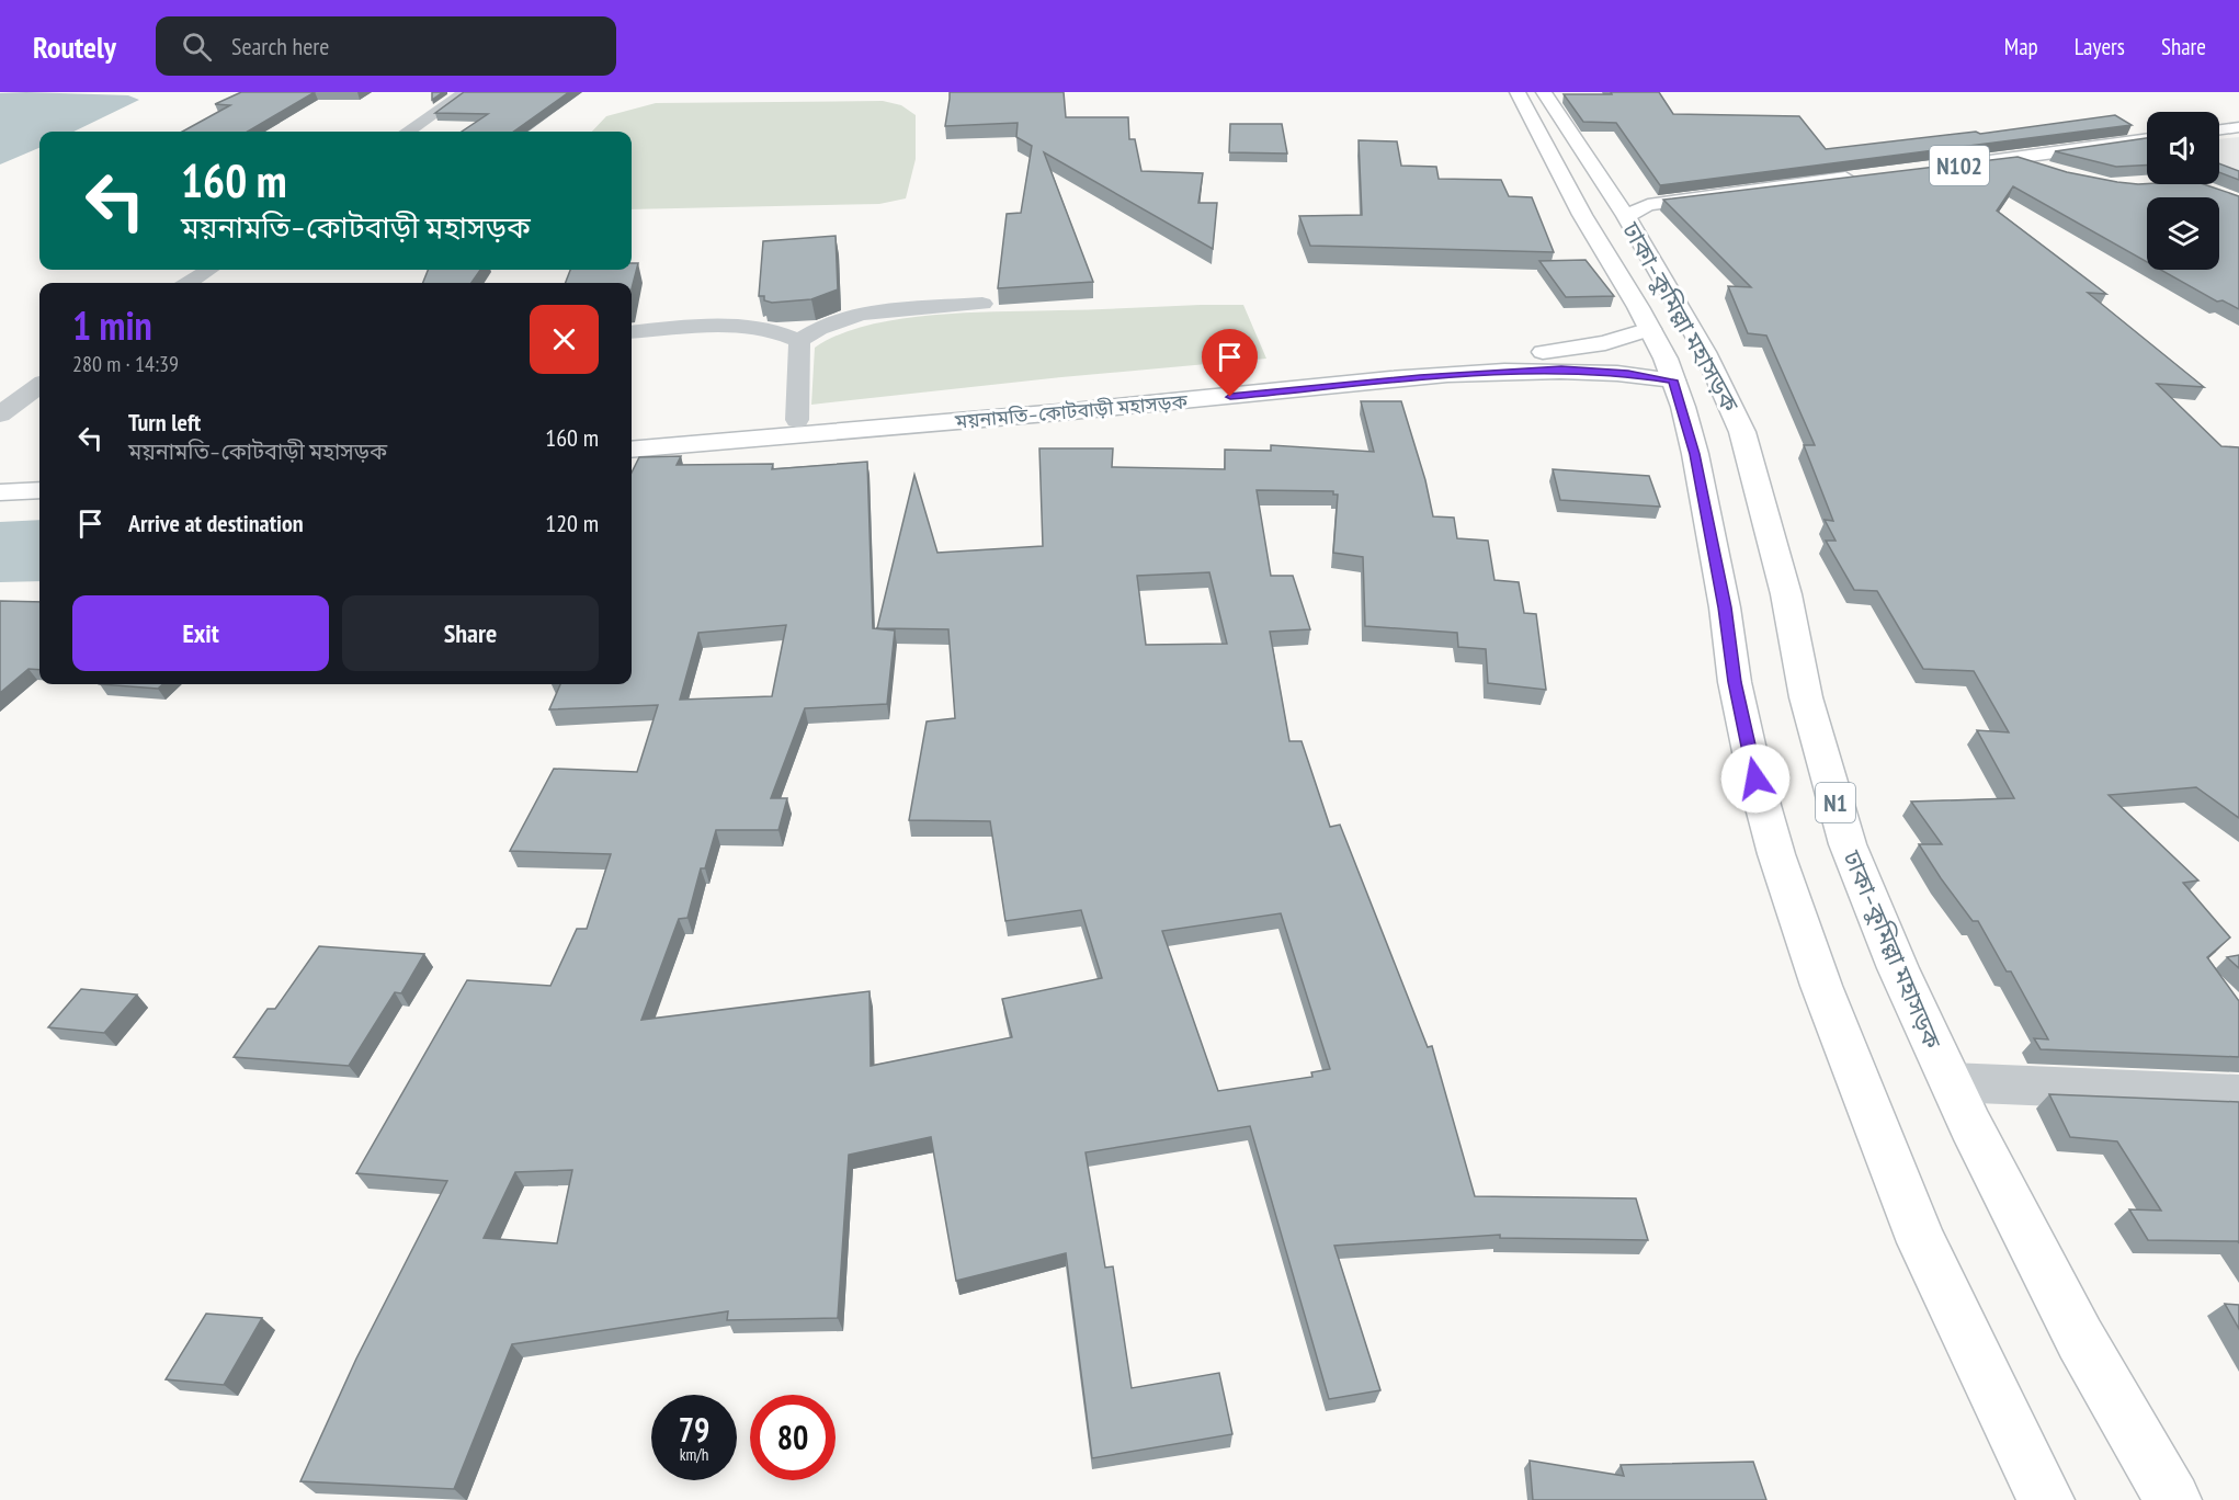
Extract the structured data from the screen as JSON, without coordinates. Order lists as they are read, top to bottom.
{
  "streets": {
    "main road": [
      "N102",
      "ঢাকা–কুমিল্লা মহাসড়ক",
      "ময়নামতি–কোটবাড়ী মহাসড়ক",
      "N1"
    ]
  },
  "crossings": [
    ["ঢাকা–কুমিল্লা মহাসড়ক", "ময়নামতি–কোটবাড়ী মহাসড়ক"]
  ],
  "page": {
    "header": "Routely",
    "search": "Search here",
    "nav": ["Map", "Layers", "Share"],
    "turn": ["160 m", "ময়নামতি–কোটবাড়ী মহাসড়ক"],
    "heading": ["1 min", "280 m · 14:39"],
    "list": [
      {
        "name": "Turn left",
        "note": "ময়নামতি–কোটবাড়ী মহাসড়ক",
        "value": "160 m"
      },
      {
        "name": "Arrive at destination",
        "value": "120 m"
      }
    ],
    "buttons": ["Exit", "Share"],
    "speed": "79 km/h",
    "limit": "80"
  }
}
